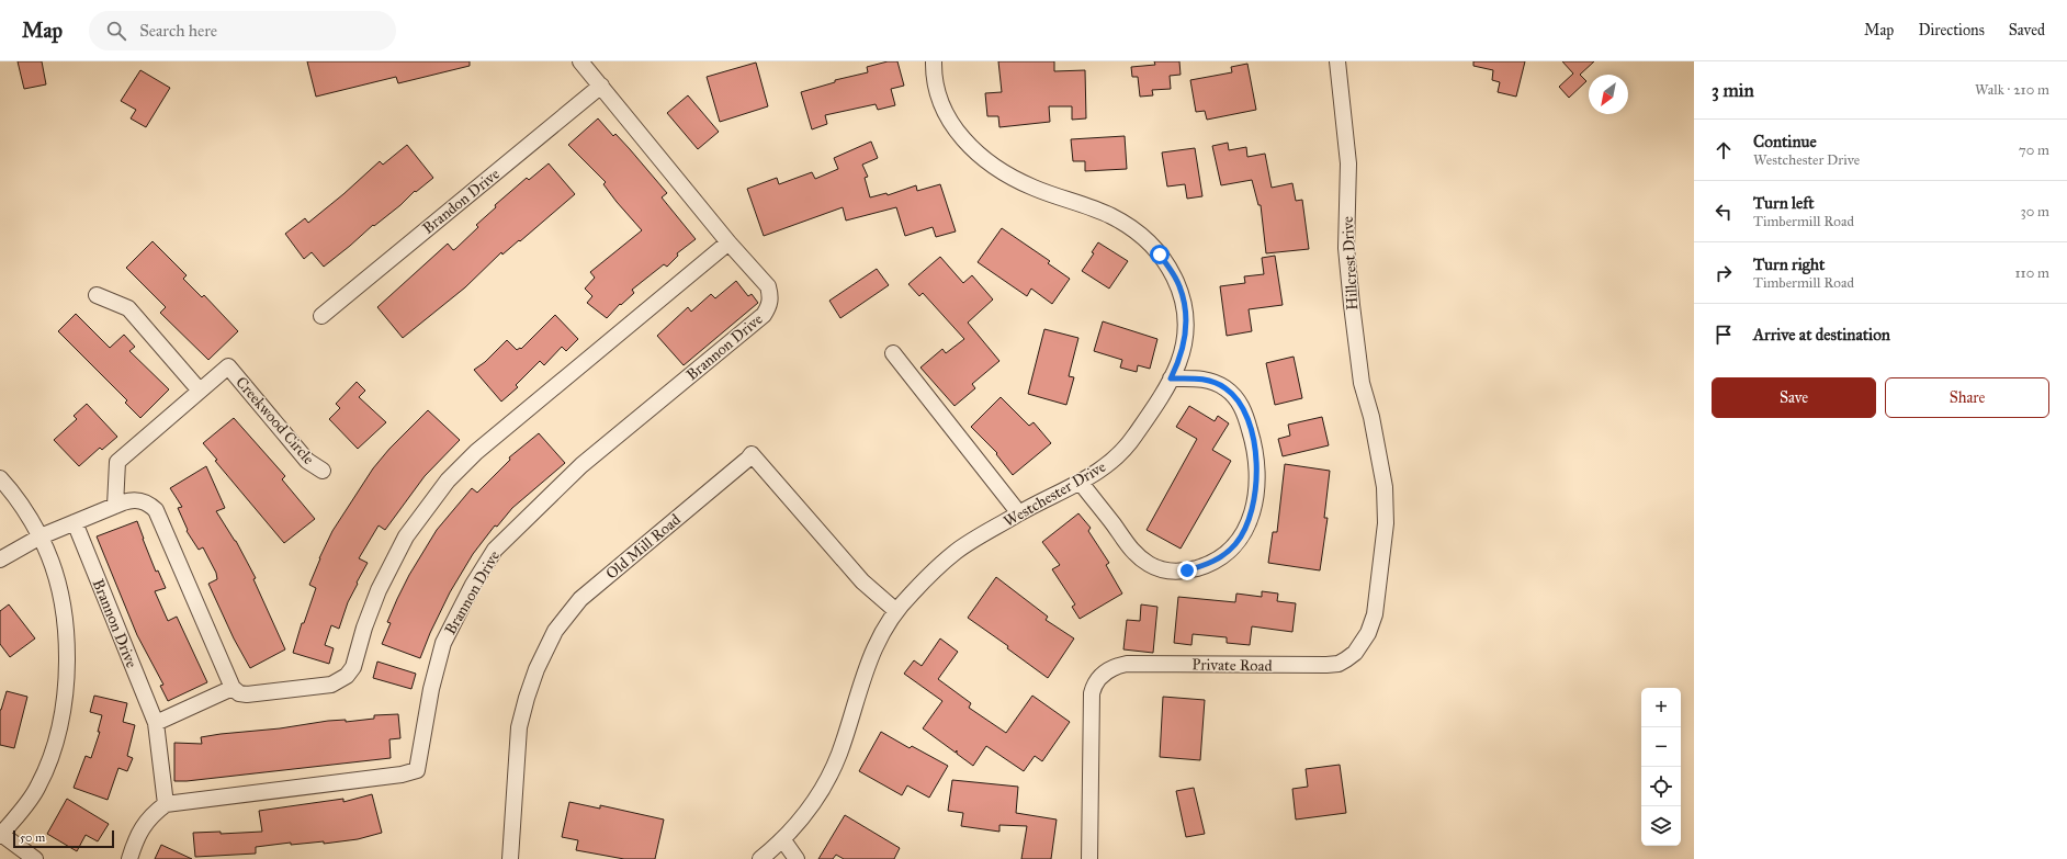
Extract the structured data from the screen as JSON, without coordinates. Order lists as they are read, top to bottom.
{
  "streets": {
    "street": [
      "Brandon Drive",
      "Hillcrest Drive",
      "Brannon Drive",
      "Creekwood Circle",
      "Westchester Drive",
      "Old Mill Road",
      "Private Road"
    ]
  },
  "crossings": [
    ["Brandon Drive", "Brannon Drive"],
    ["Hillcrest Drive", "Private Road"],
    ["Westchester Drive", "Old Mill Road"]
  ],
  "scale_bar": "50 m",
  "north": "bottom left",
  "page": {
    "header": "Map",
    "search": "Search here",
    "nav": ["Map", "Directions", "Saved"],
    "heading": ["3 min", "Walk · 210 m"],
    "list": [
      ["Continue", "Westchester Drive", "70 m"],
      ["Turn left", "Timbermill Road", "30 m"],
      ["Turn right", "Timbermill Road", "110 m"],
      "Arrive at destination"
    ],
    "buttons": ["Save", "Share"],
    "map_buttons": ["+", "−"],
    "scale": "50 m"
  }
}
